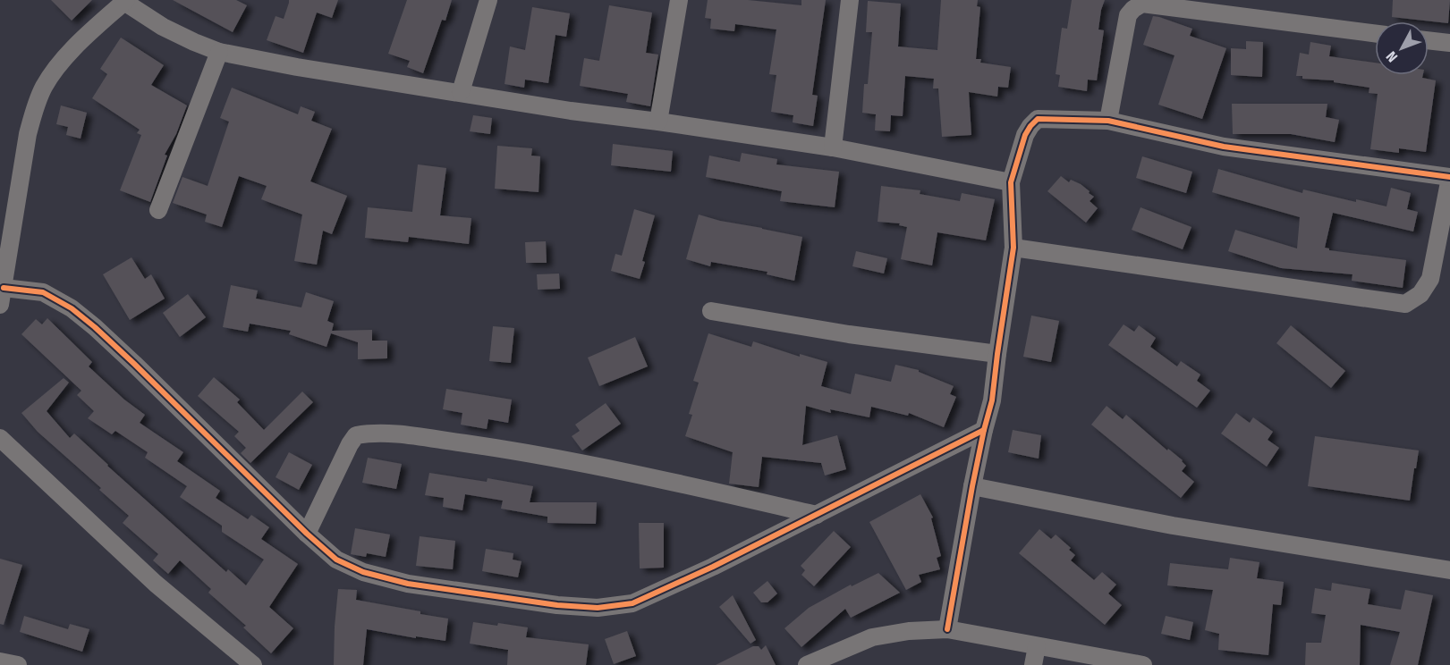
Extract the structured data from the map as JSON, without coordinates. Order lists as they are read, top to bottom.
{
  "north": "bottom left"
}
